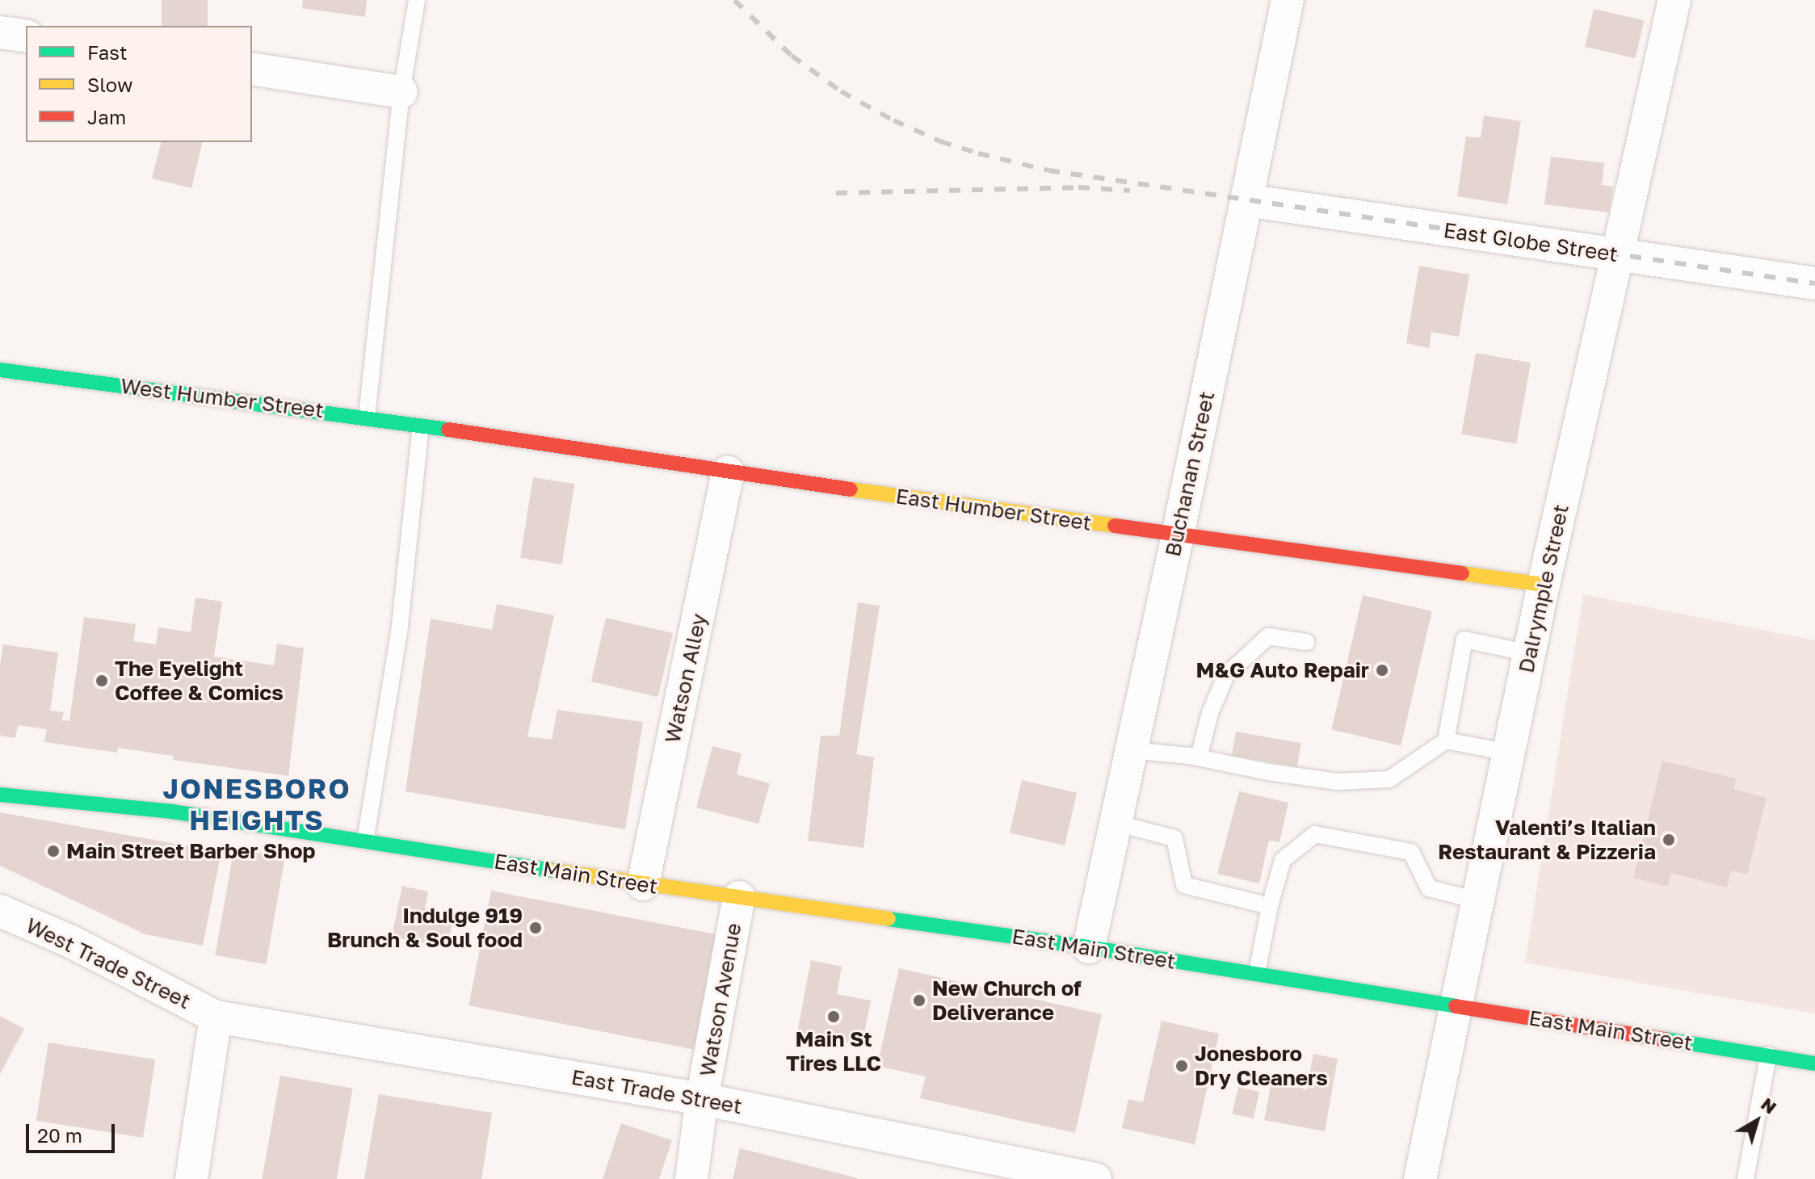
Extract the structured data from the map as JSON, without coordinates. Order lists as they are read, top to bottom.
{
  "streets": {
    "main road": ["West Humber Street", "East Humber Street", "East Main Street"],
    "street": [
      "East Globe Street",
      "Buchanan Street",
      "Dalrymple Street",
      "Watson Alley",
      "West Trade Street",
      "Watson Avenue",
      "East Trade Street"
    ]
  },
  "crossings": [
    ["East Globe Street", "Buchanan Street"],
    ["East Globe Street", "Dalrymple Street"],
    ["West Humber Street", "East Humber Street"],
    ["Buchanan Street", "East Humber Street"],
    ["Buchanan Street", "East Main Street"],
    ["East Humber Street", "Dalrymple Street"],
    ["East Humber Street", "Watson Alley"],
    ["Dalrymple Street", "East Main Street"],
    ["Watson Alley", "East Main Street"],
    ["East Main Street", "Watson Avenue"],
    ["West Trade Street", "East Trade Street"],
    ["Watson Avenue", "East Trade Street"]
  ],
  "districts": ["JONESBORO HEIGHTS"],
  "places": [
    "M&G Auto Repair",
    "The Eyelight Coffee & Comics",
    "Valenti’s Italian Restaurant & Pizzeria",
    "Main Street Barber Shop",
    "Indulge 919 Brunch & Soul food",
    "New Church of Deliverance",
    "Main St Tires LLC",
    "Jonesboro Dry Cleaners"
  ],
  "legend": ["Fast", "Slow", "Jam"],
  "scale_bar": "20 m",
  "north": "top right"
}
